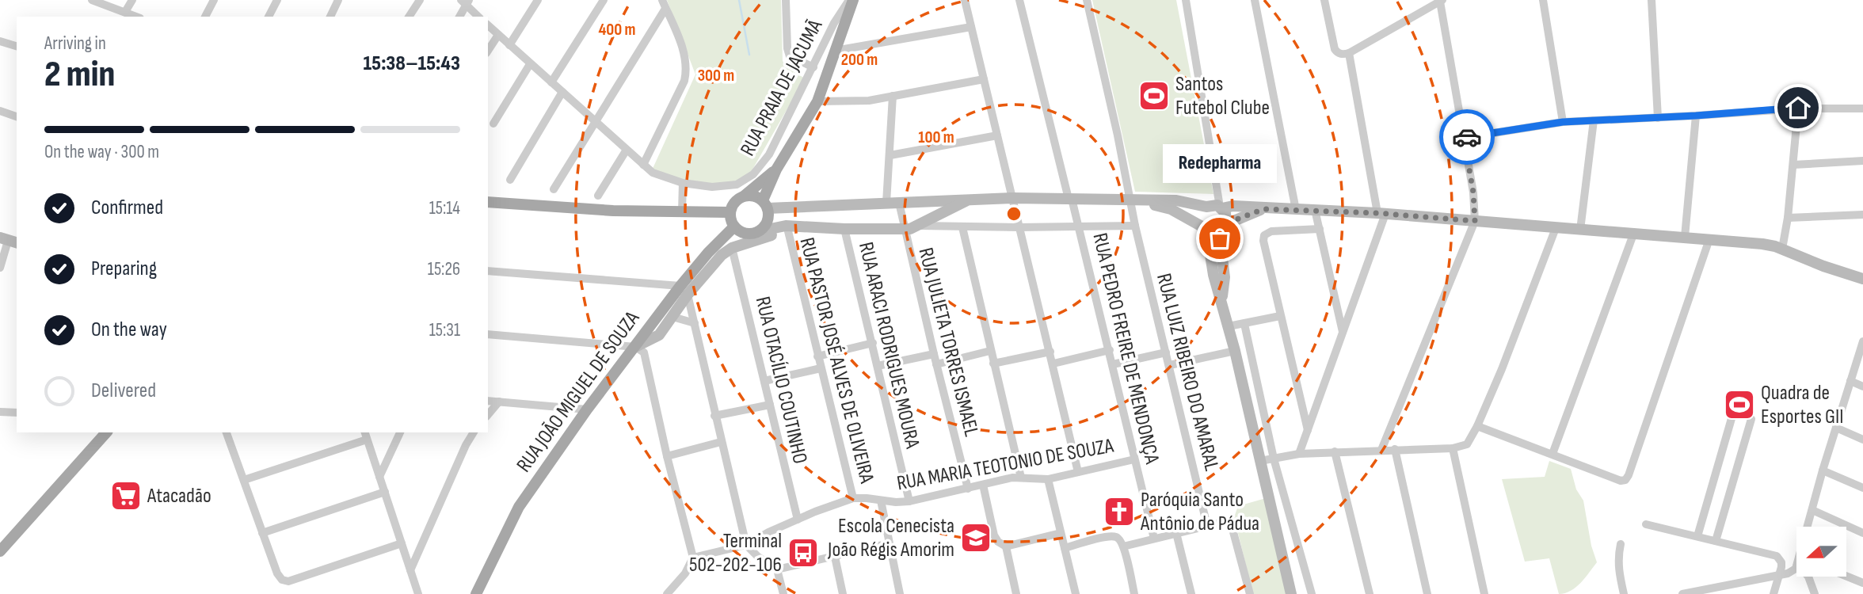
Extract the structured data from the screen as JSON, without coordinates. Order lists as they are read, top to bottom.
{
  "streets": {
    "main road": ["RUA JOÃO MIGUEL DE SOUZA"],
    "street": [
      "RUA PRAIA DE JACUMÃ",
      "RUA JULIETA TORRES ISMAEL",
      "RUA ARACI RODRIGUES MOURA",
      "RUA PEDRO FREIRE DE MENDONÇA",
      "RUA PASTOR JOSÉ ALVES DE OLIVEIRA",
      "RUA LUIZ RIBEIRO DO AMARAL",
      "RUA OTACÍLIO COUTINHO",
      "RUA MARIA TEOTONIO DE SOUZA"
    ]
  },
  "crossings": [
    ["RUA JULIETA TORRES ISMAEL", "RUA MARIA TEOTONIO DE SOUZA"],
    ["RUA ARACI RODRIGUES MOURA", "RUA MARIA TEOTONIO DE SOUZA"],
    ["RUA PEDRO FREIRE DE MENDONÇA", "RUA MARIA TEOTONIO DE SOUZA"],
    ["RUA PASTOR JOSÉ ALVES DE OLIVEIRA", "RUA MARIA TEOTONIO DE SOUZA"],
    ["RUA OTACÍLIO COUTINHO", "RUA MARIA TEOTONIO DE SOUZA"]
  ],
  "places": {
    "sports": ["Santos Futebol Clube", "Quadra de Esportes GII"],
    "other": ["Redepharma"],
    "supermarket": ["Atacadão"],
    "church": ["Paróquia Santo Antônio de Pádua"],
    "school or university": ["Escola Cenecista João Régis Amorim"],
    "bus stop": ["Terminal 502-202-106"]
  },
  "north": "left",
  "page": {
    "heading": ["2 min", "Arriving in", "15:38–15:43"],
    "bar": "On the way · 300 m",
    "bubble": "Redepharma",
    "list": [
      ["Confirmed", "15:14"],
      ["Preparing", "15:26"],
      ["On the way", "15:31"],
      "Delivered"
    ]
  },
  "rings": [
    "400 m",
    "200 m",
    "300 m",
    "100 m"
  ]
}
